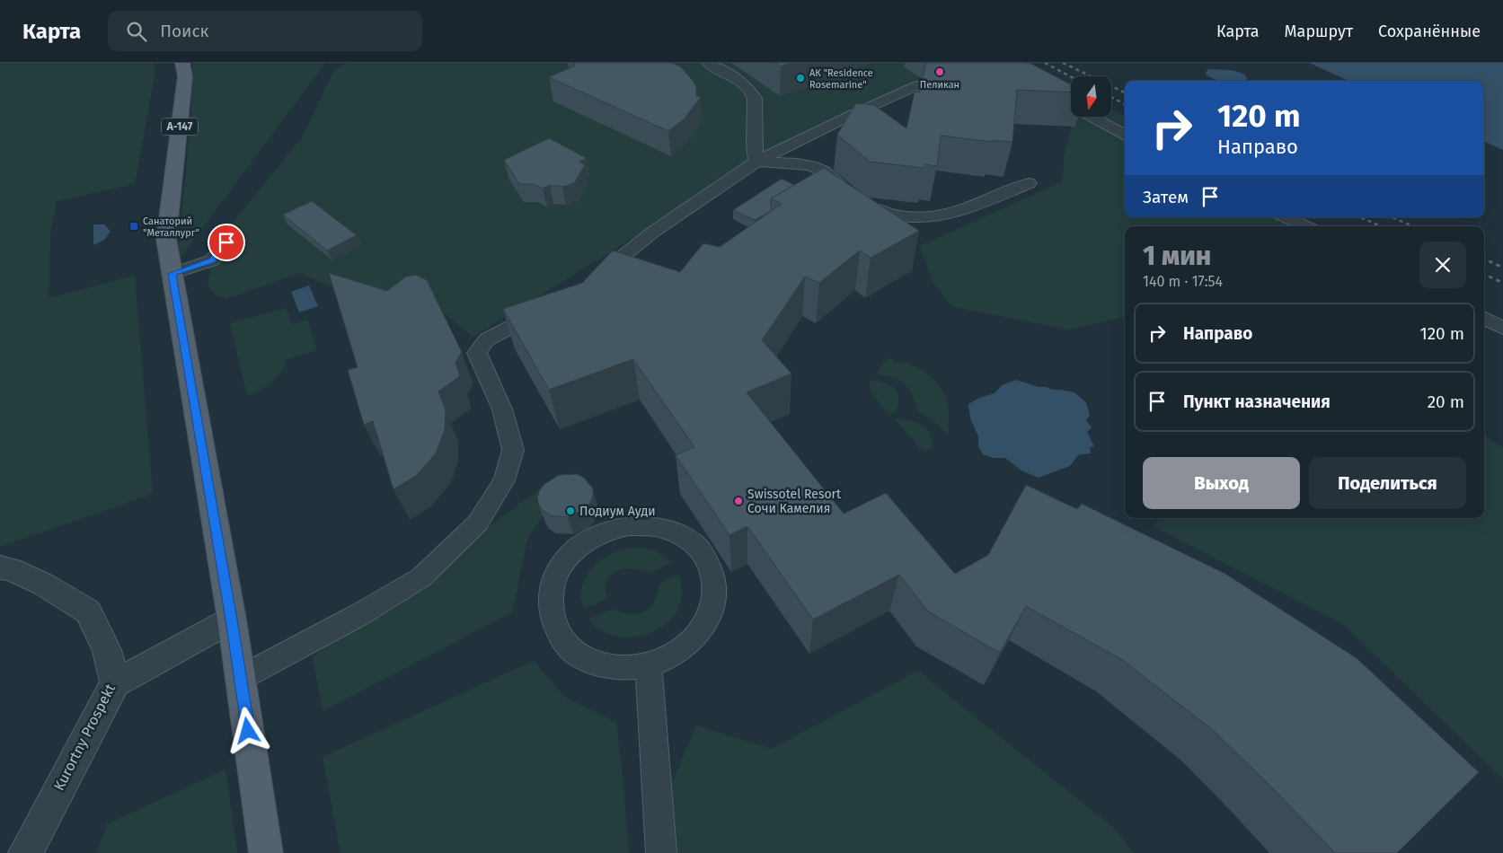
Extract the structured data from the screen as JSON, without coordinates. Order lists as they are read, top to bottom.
{
  "streets": {
    "main road": ["А-147"],
    "street": ["Kurortny Prospekt"]
  },
  "places": {
    "other": [
      "Пеликан",
      "АК \"Residence Rosemarine\"",
      "Swissotel Resort Сочи Камелия",
      "Подиум Ауди"
    ],
    "transit": ["Санаторий \"Металлург\""]
  },
  "north": "bottom",
  "page": {
    "header": "Карта",
    "search": "Поиск",
    "nav": ["Карта", "Маршрут", "Сохранённые"],
    "turn": ["120 m", "Направо"],
    "then": "Затем",
    "heading": ["1 мин", "140 m · 17:54"],
    "list": [
      {
        "name": "Направо",
        "value": "120 m"
      },
      {
        "name": "Пункт назначения",
        "value": "20 m"
      }
    ],
    "buttons": ["Выход", "Поделиться"]
  }
}
